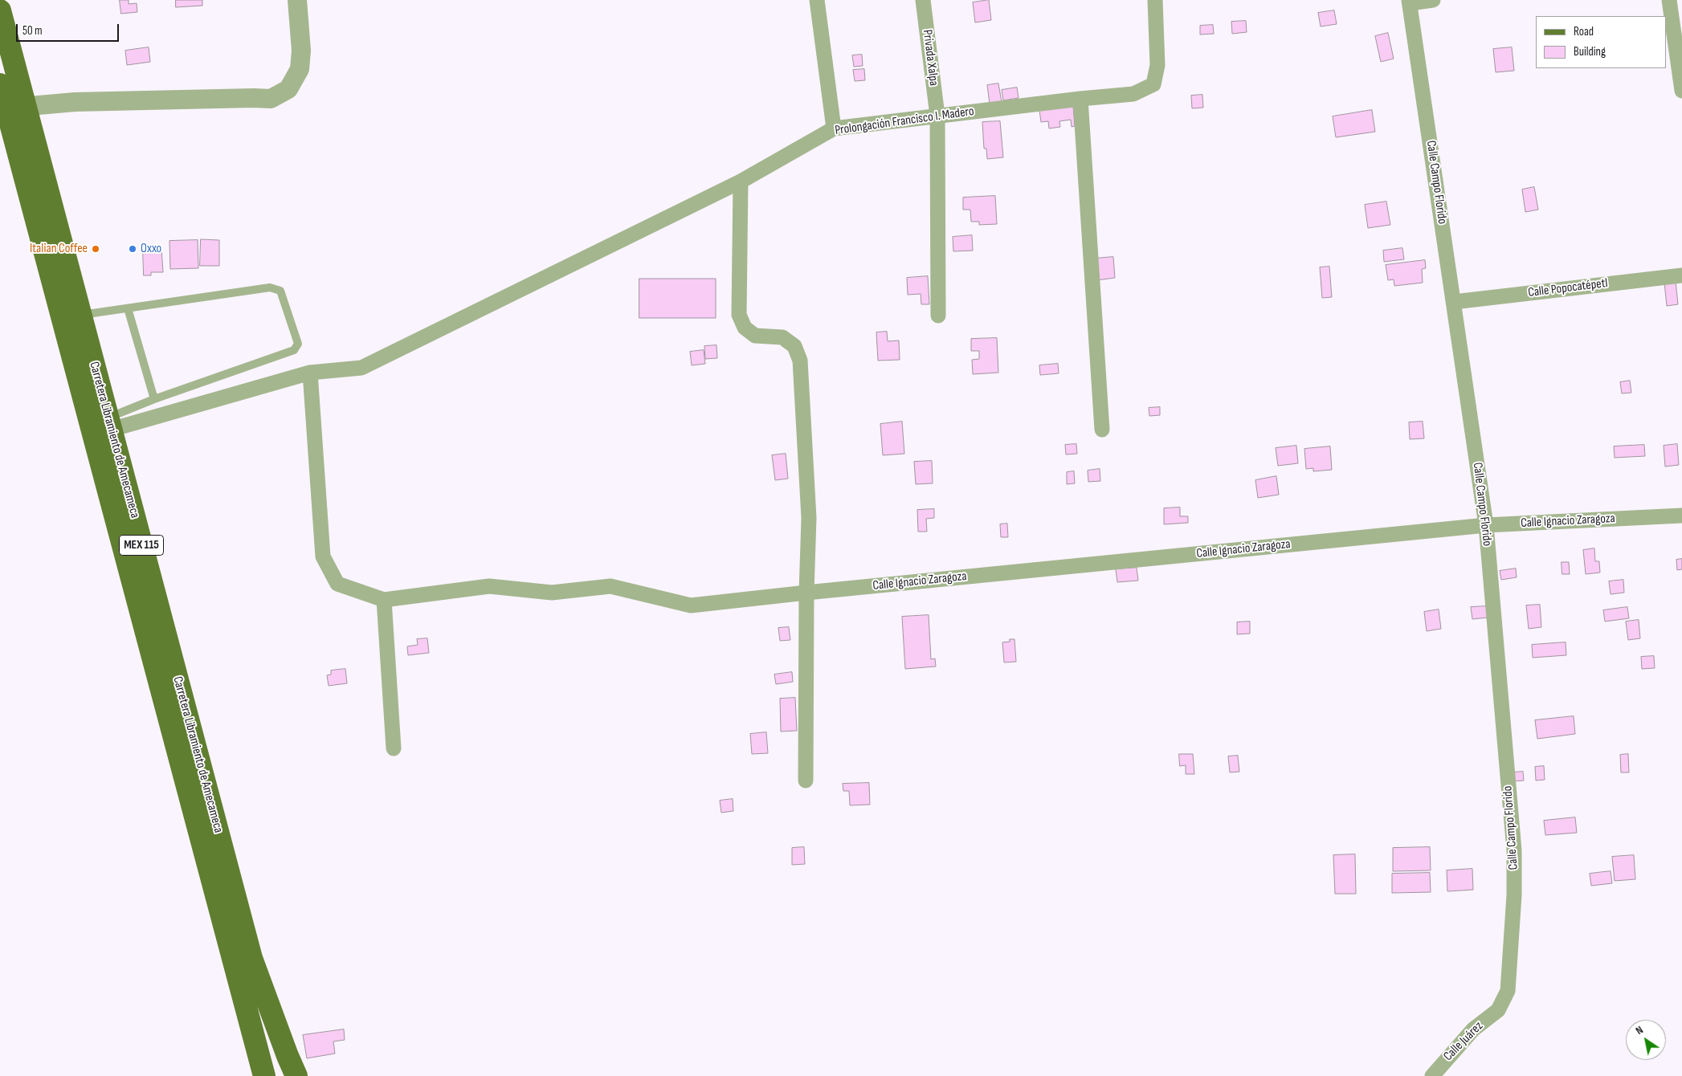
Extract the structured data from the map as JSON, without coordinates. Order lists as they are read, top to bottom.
{
  "streets": {
    "main road": ["Carretera Libramiento de Amecameca", "MEX 115"],
    "street": [
      "Privada Xalpa",
      "Prolongación Francisco I. Madero",
      "Calle Campo Florido",
      "Calle Popocatépetl",
      "Calle Ignacio Zaragoza",
      "Calle Juárez"
    ]
  },
  "crossings": [
    ["Privada Xalpa", "Prolongación Francisco I. Madero"],
    ["Prolongación Francisco I. Madero", "Carretera Libramiento de Amecameca"],
    ["Calle Campo Florido", "Calle Popocatépetl"],
    ["Calle Campo Florido", "Calle Ignacio Zaragoza"],
    ["Calle Campo Florido", "Calle Juárez"]
  ],
  "places": ["Italian Coffee", "Oxxo"],
  "legend": ["Road", "Building"],
  "scale_bar": "50 m",
  "north": "top left"
}
